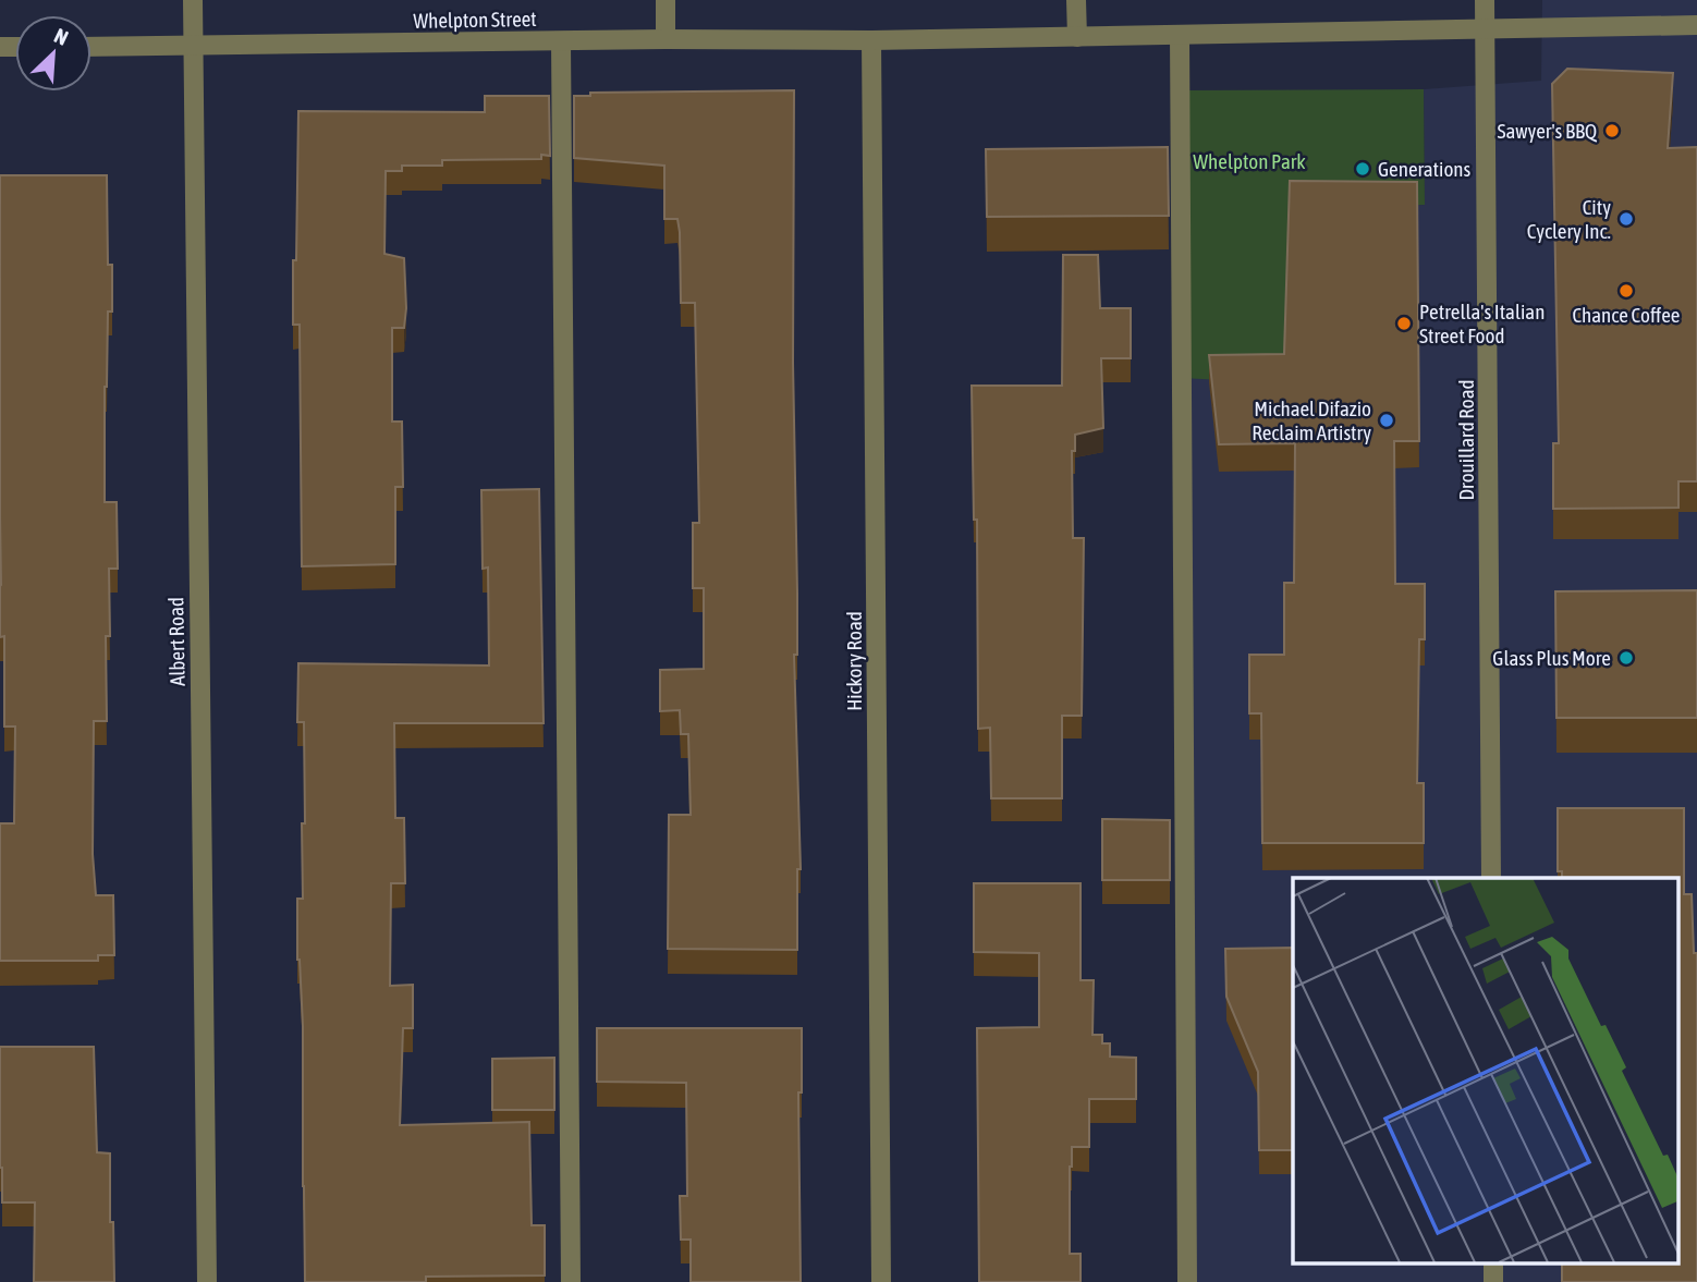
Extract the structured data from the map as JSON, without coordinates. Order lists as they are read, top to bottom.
{
  "streets": {
    "street": [
      "Whelpton Street",
      "Drouillard Road",
      "Albert Road",
      "Hickory Road"
    ]
  },
  "crossings": [
    ["Whelpton Street", "Drouillard Road"],
    ["Whelpton Street", "Albert Road"],
    ["Whelpton Street", "Hickory Road"]
  ],
  "parks": ["Whelpton Park"],
  "places": [
    "Sawyer's BBQ",
    "Generations",
    "City Cyclery Inc.",
    "Chance Coffee",
    "Petrella's Italian Street Food",
    "Michael Difazio Reclaim Artistry",
    "Glass Plus More"
  ],
  "north": "top right"
}
